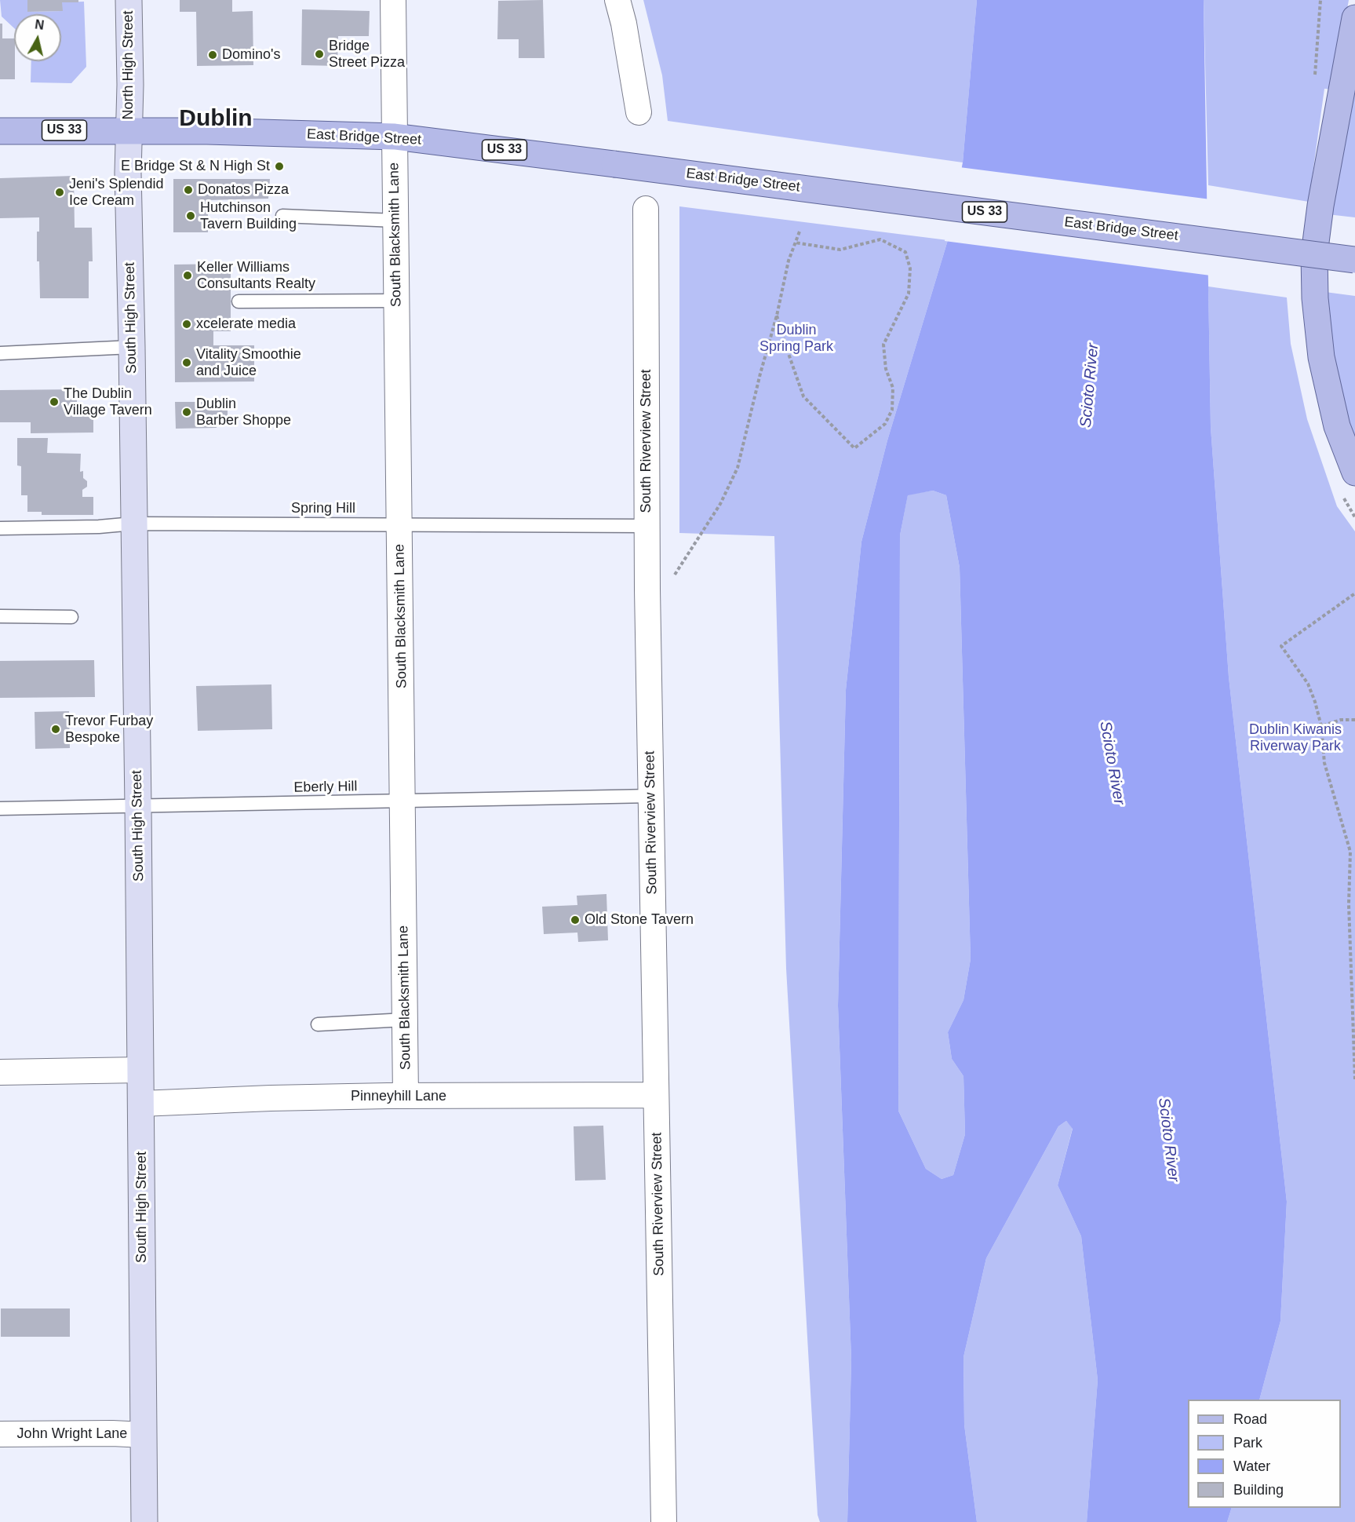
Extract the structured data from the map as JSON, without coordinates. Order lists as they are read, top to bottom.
{
  "streets": {
    "main road": [
      "North High Street",
      "US 33",
      "East Bridge Street",
      "South High Street"
    ],
    "street": [
      "South Blacksmith Lane",
      "South Riverview Street",
      "Pinneyhill Lane",
      "John Wright Lane"
    ],
    "lane": ["Spring Hill", "Eberly Hill"]
  },
  "crossings": [
    ["North High Street", "US 33"],
    ["North High Street", "East Bridge Street"],
    ["North High Street", "South High Street"],
    ["US 33", "East Bridge Street"],
    ["US 33", "South High Street"],
    ["East Bridge Street", "South Blacksmith Lane"],
    ["East Bridge Street", "South High Street"],
    ["South Blacksmith Lane", "Spring Hill"],
    ["South Blacksmith Lane", "Eberly Hill"],
    ["South Blacksmith Lane", "Pinneyhill Lane"],
    ["South High Street", "Spring Hill"],
    ["South High Street", "Eberly Hill"],
    ["South High Street", "Pinneyhill Lane"],
    ["South High Street", "John Wright Lane"],
    ["South Riverview Street", "Spring Hill"],
    ["South Riverview Street", "Eberly Hill"],
    ["South Riverview Street", "Pinneyhill Lane"]
  ],
  "districts": ["Dublin"],
  "water": ["Scioto River"],
  "parks": ["Dublin Spring Park", "Dublin Kiwanis Riverway Park"],
  "places": [
    "Bridge Street Pizza",
    "Domino's",
    "E Bridge St & N High St",
    "Donatos Pizza",
    "Jeni's Splendid Ice Cream",
    "Hutchinson Tavern Building",
    "Keller Williams Consultants Realty",
    "xcelerate media",
    "Vitality Smoothie and Juice",
    "The Dublin Village Tavern",
    "Dublin Barber Shoppe",
    "Trevor Furbay Bespoke",
    "Old Stone Tavern"
  ],
  "legend": [
    "Road",
    "Park",
    "Water",
    "Building"
  ],
  "north": "top"
}
